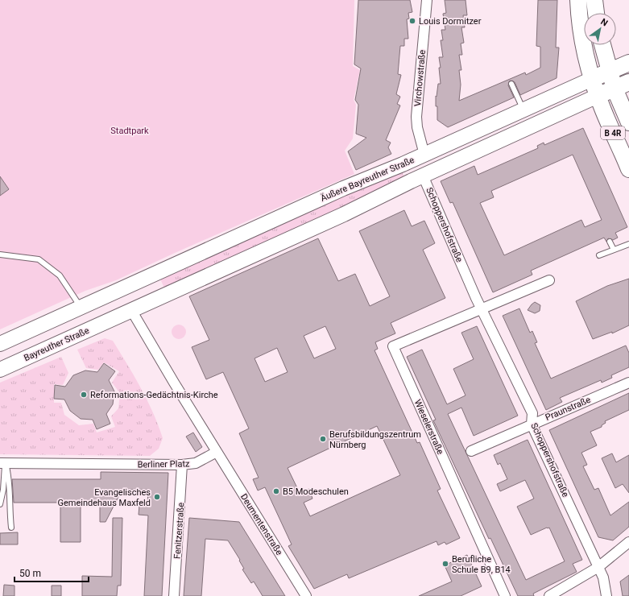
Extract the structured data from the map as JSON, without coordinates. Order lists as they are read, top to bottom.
{
  "streets": {
    "main road": ["B 4R", "Äußere Bayreuther Straße", "Bayreuther Straße"],
    "street": [
      "Virchowstraße",
      "Schoppershofstraße",
      "Praunstraße",
      "Wieselerstraße",
      "Berliner Platz",
      "Deumentenstraße",
      "Fenitzerstraße"
    ]
  },
  "crossings": [
    ["Virchowstraße", "Äußere Bayreuther Straße"],
    ["B 4R", "Äußere Bayreuther Straße"],
    ["Schoppershofstraße", "Praunstraße"],
    ["Schoppershofstraße", "Wieselerstraße"],
    ["Berliner Platz", "Deumentenstraße"],
    ["Berliner Platz", "Fenitzerstraße"]
  ],
  "parks": ["Stadtpark"],
  "places": [
    "Louis Dormitzer",
    "Reformations-Gedächtnis-Kirche",
    "Berufsbildungszentrum Nürnberg",
    "B5 Modeschulen",
    "Evangelisches Gemeindehaus Maxfeld",
    "Berufliche Schule B9, B14"
  ],
  "scale_bar": "50 m",
  "north": "top right"
}
